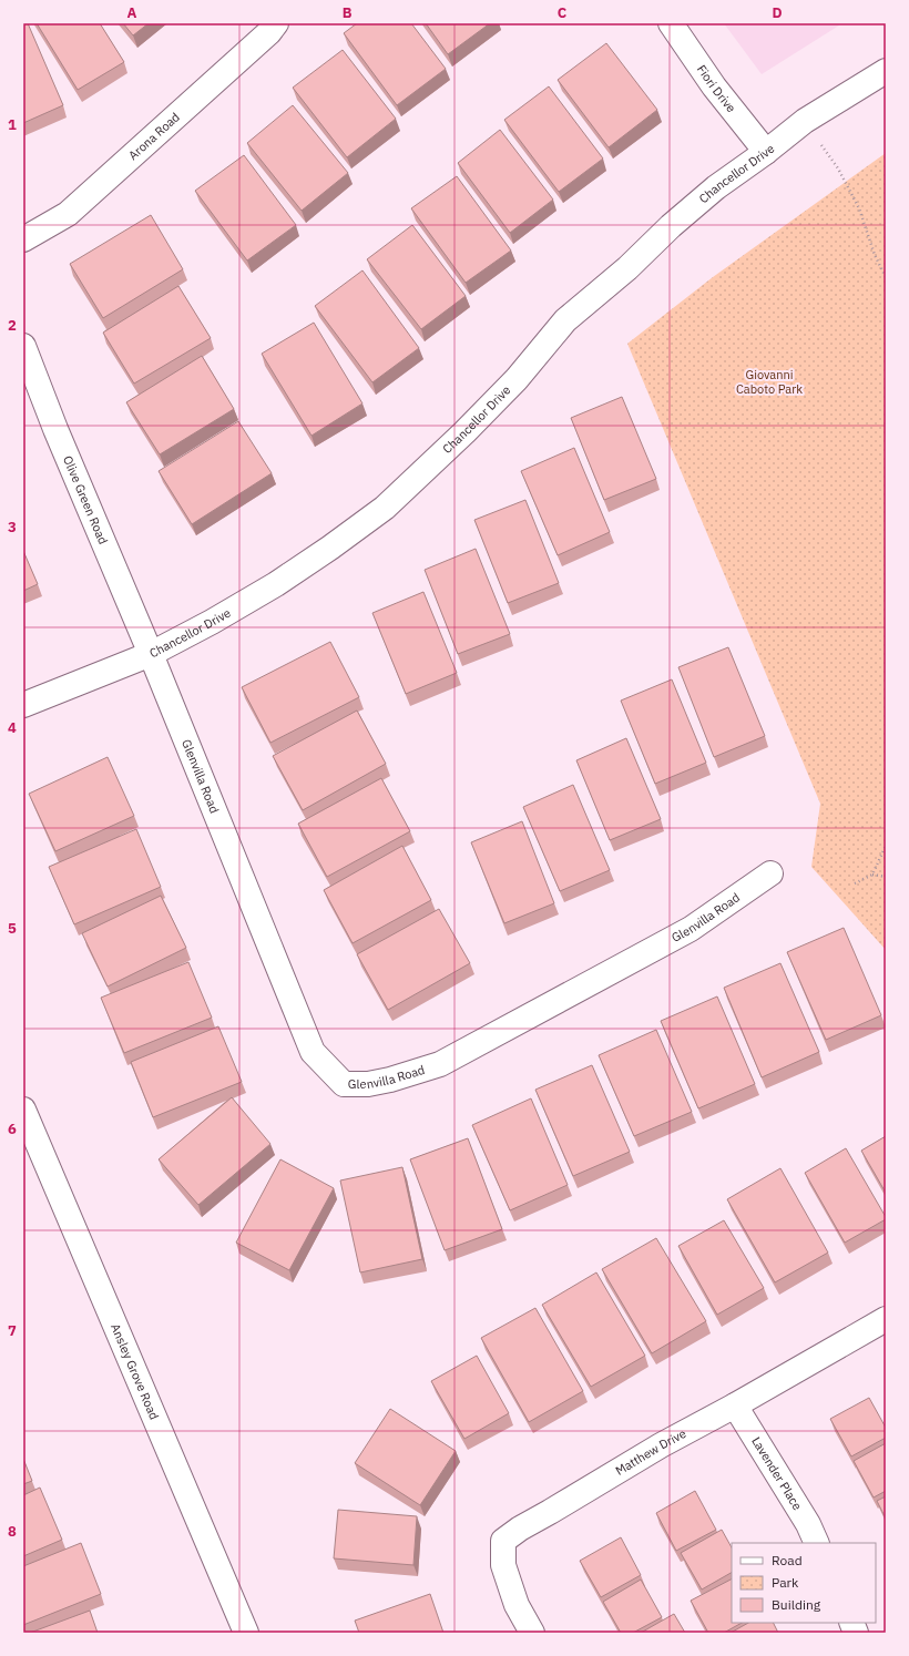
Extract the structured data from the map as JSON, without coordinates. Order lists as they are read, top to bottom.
{
  "streets": {
    "street": [
      "Fiori Drive",
      "Arona Road",
      "Chancellor Drive",
      "Olive Green Road",
      "Glenvilla Road",
      "Ansley Grove Road",
      "Matthew Drive",
      "Lavender Place"
    ]
  },
  "crossings": [
    ["Fiori Drive", "Chancellor Drive"],
    ["Chancellor Drive", "Olive Green Road"],
    ["Chancellor Drive", "Glenvilla Road"],
    ["Olive Green Road", "Glenvilla Road"],
    ["Matthew Drive", "Lavender Place"]
  ],
  "parks": ["Giovanni Caboto Park"],
  "legend": ["Road", "Park", "Building"],
  "grid": {
    "columns": [
      "A",
      "B",
      "C",
      "D"
    ],
    "rows": [
      "1",
      "2",
      "3",
      "4",
      "5",
      "6",
      "7",
      "8"
    ]
  }
}
